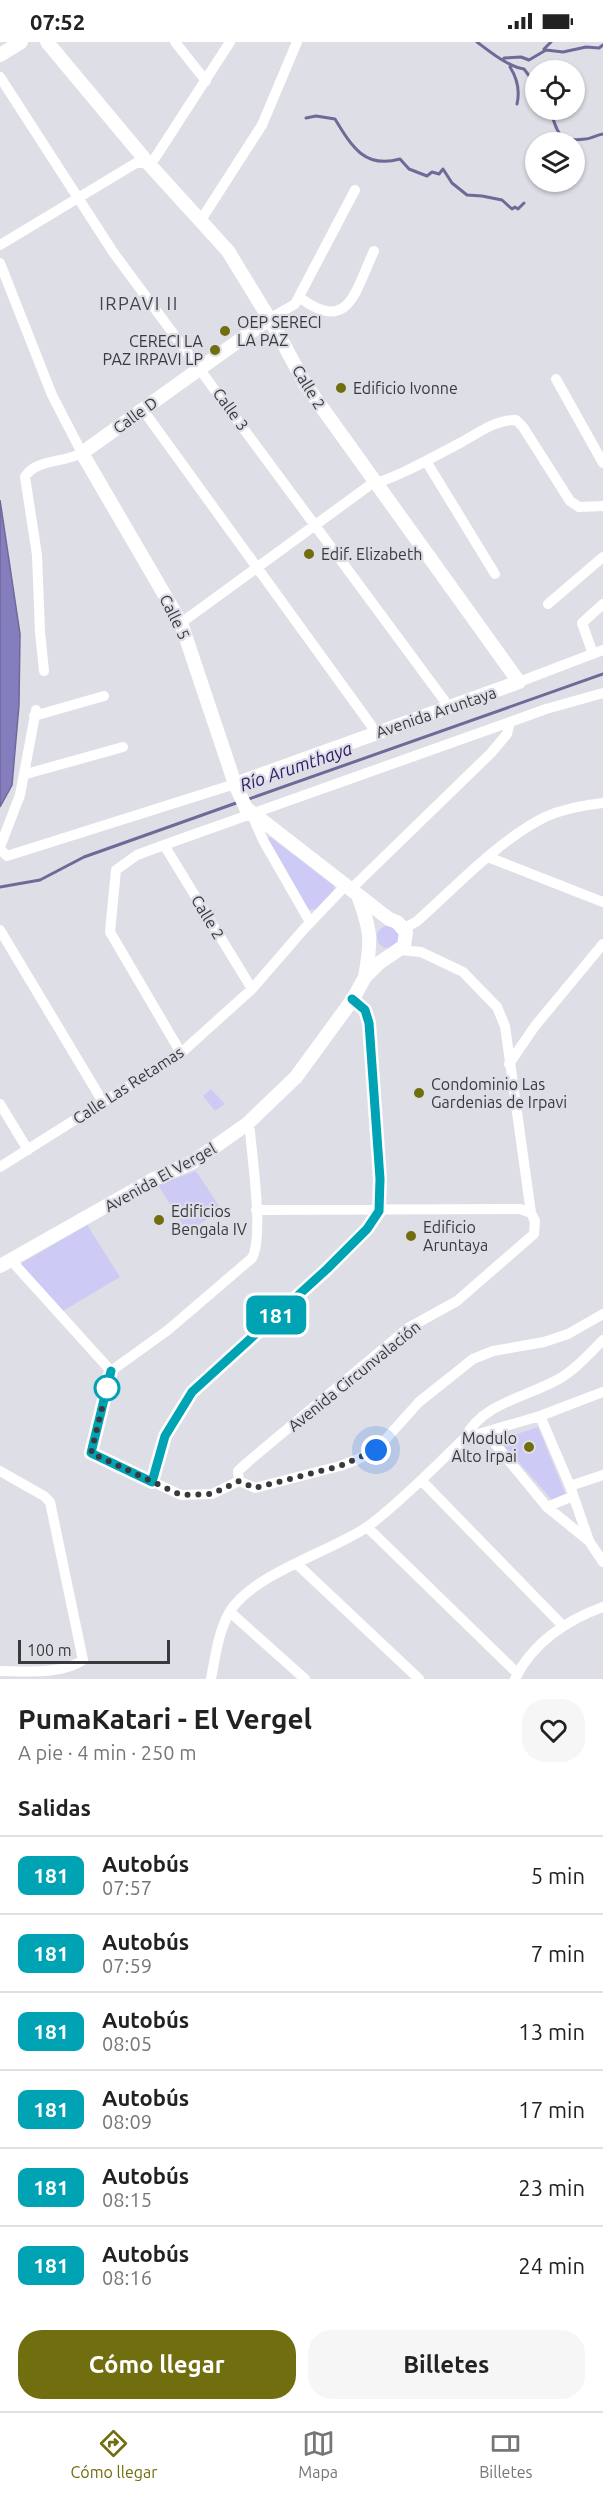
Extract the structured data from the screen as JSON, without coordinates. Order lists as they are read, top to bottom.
{
  "streets": {
    "main road": [
      "Calle 2",
      "Calle D",
      "Calle 5",
      "Avenida Aruntaya",
      "Avenida El Vergel"
    ],
    "street": ["Calle 3", "Calle Las Retamas", "Avenida Circunvalación"]
  },
  "crossings": [
    ["Calle 2", "Calle D"],
    ["Calle 2", "Avenida Aruntaya"],
    ["Calle 2", "Calle Las Retamas"],
    ["Calle 3", "Calle D"],
    ["Calle 3", "Avenida Aruntaya"],
    ["Calle D", "Calle 5"],
    ["Calle 5", "Avenida Aruntaya"]
  ],
  "districts": ["IRPAVI II"],
  "water": ["Río Arumthaya"],
  "places": [
    "OEP SERECI LA PAZ",
    "CERECI LA PAZ IRPAVI LP",
    "Edificio Ivonne",
    "Edif. Elizabeth",
    "Condominio Las Gardenias de Irpavi",
    "Edificios Bengala IV",
    "Edificio Aruntaya",
    "Modulo Alto Irpai"
  ],
  "lines": ["bus line 181"],
  "scale_bar": "100 m",
  "page": {
    "status": "07:52",
    "on_map": "181",
    "scale": "100 m",
    "heading": [
      ["PumaKatari - El Vergel", "A pie · 4 min · 250 m"],
      "Salidas"
    ],
    "list": [
      {
        "mark": "181",
        "name": "Autobús",
        "note": "07:57",
        "value": "5 min"
      },
      {
        "mark": "181",
        "name": "Autobús",
        "note": "07:59",
        "value": "7 min"
      },
      {
        "mark": "181",
        "name": "Autobús",
        "note": "08:05",
        "value": "13 min"
      },
      {
        "mark": "181",
        "name": "Autobús",
        "note": "08:09",
        "value": "17 min"
      },
      {
        "mark": "181",
        "name": "Autobús",
        "note": "08:15",
        "value": "23 min"
      },
      {
        "mark": "181",
        "name": "Autobús",
        "note": "08:16",
        "value": "24 min"
      }
    ],
    "buttons": ["Cómo llegar", "Billetes"],
    "tabs": ["Cómo llegar", "Mapa", "Billetes"]
  }
}
